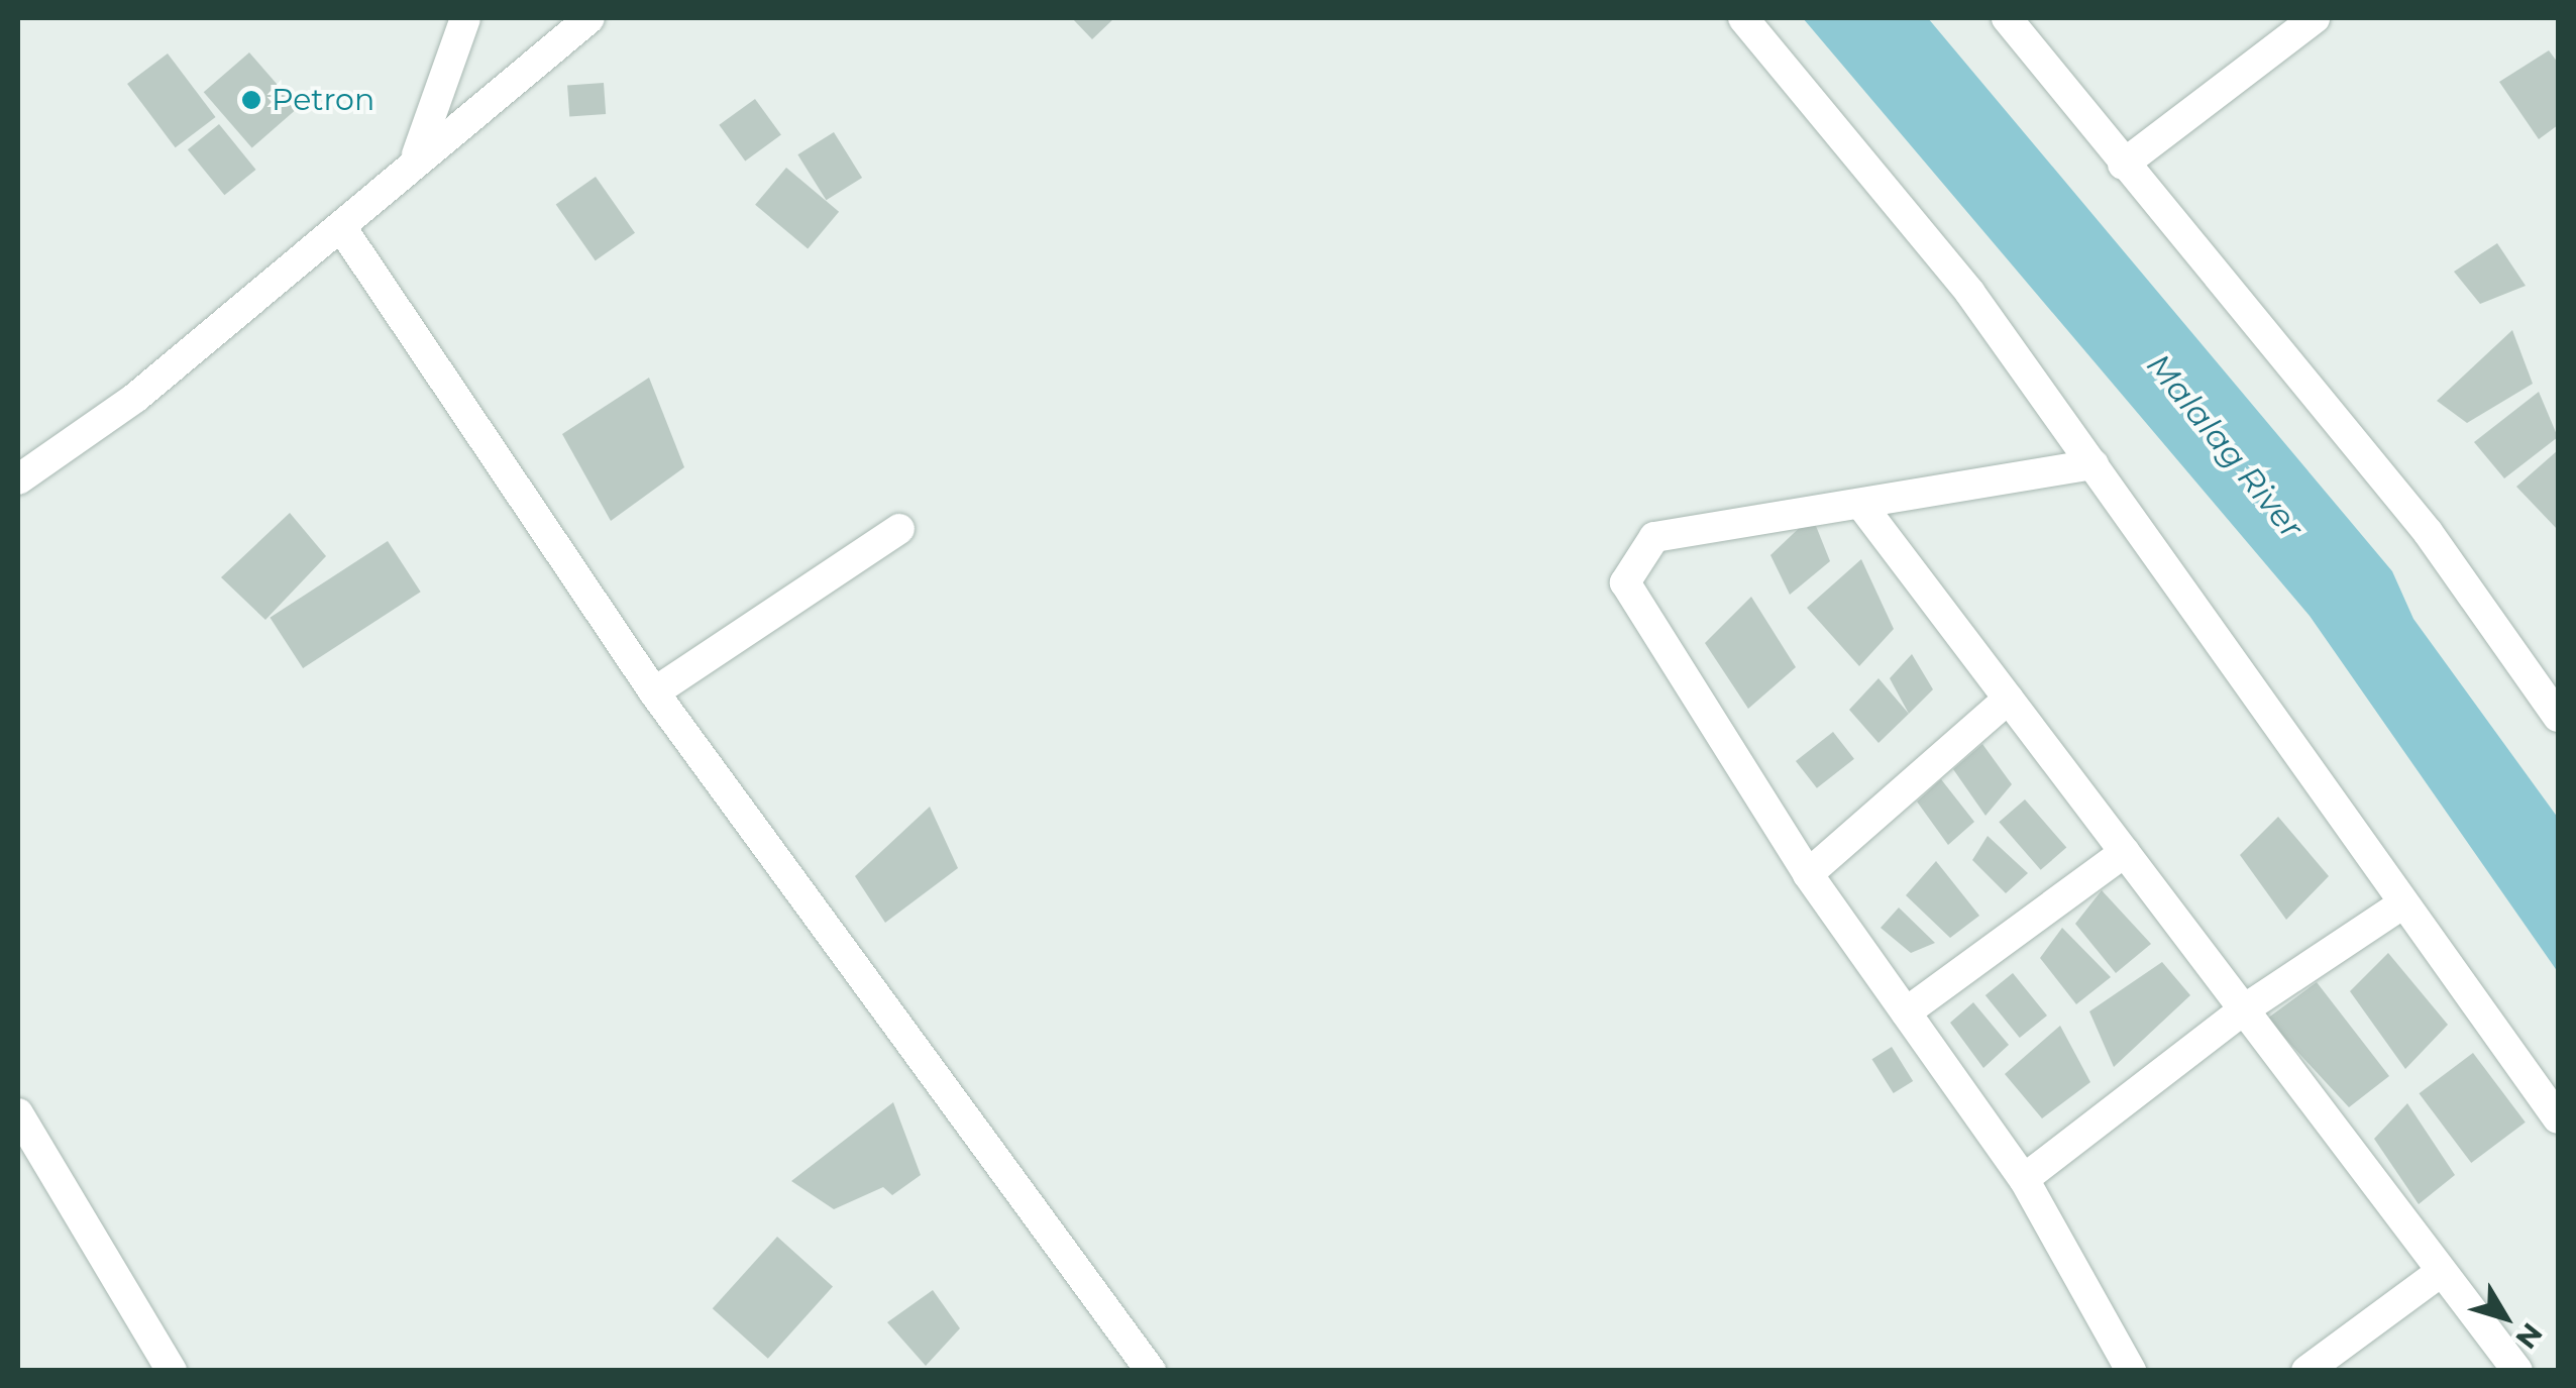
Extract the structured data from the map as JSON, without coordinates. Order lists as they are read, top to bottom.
{
  "water": ["Malalag River"],
  "places": ["Petron"],
  "north": "bottom right"
}
